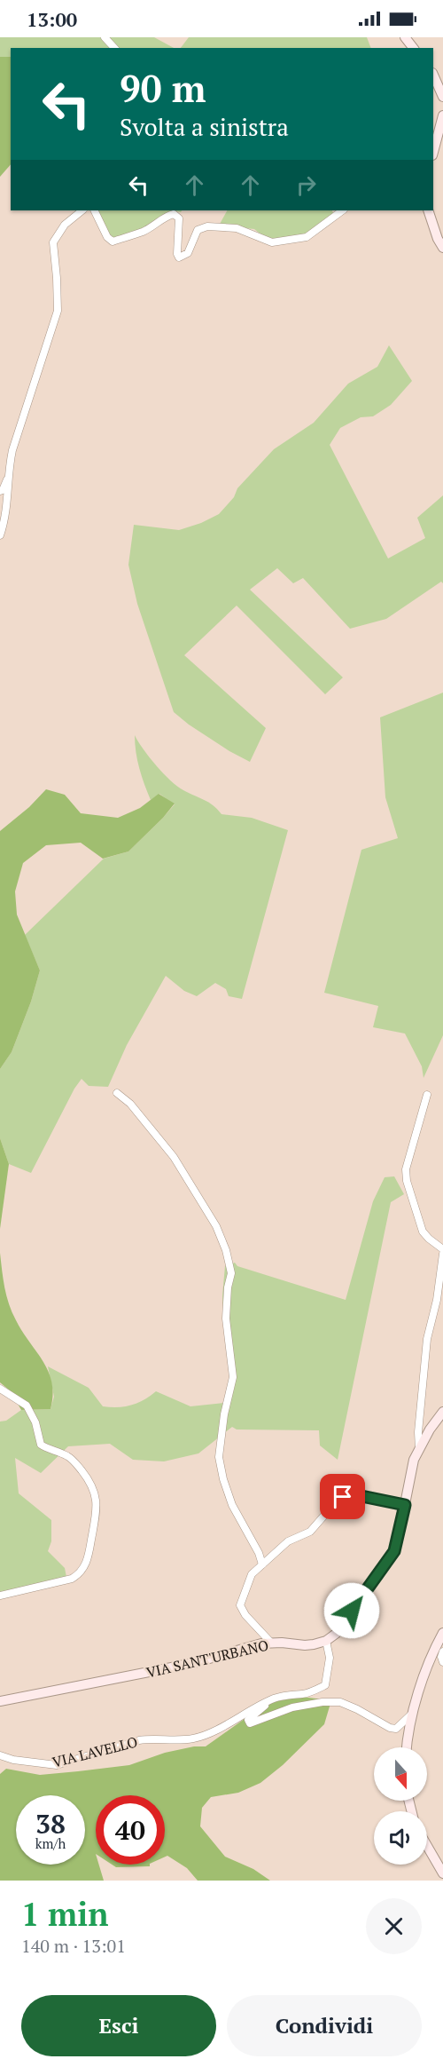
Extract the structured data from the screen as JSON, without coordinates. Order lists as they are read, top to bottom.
{
  "streets": {
    "street": ["VIA SANT'URBANO", "VIA LAVELLO"]
  },
  "crossings": [
    ["VIA SANT'URBANO", "VIA LAVELLO"]
  ],
  "north": "bottom",
  "page": {
    "status": "13:00",
    "turn": ["90 m", "Svolta a sinistra"],
    "speed": "38 km/h",
    "limit": "40",
    "heading": ["1 min", "140 m · 13:01"],
    "buttons": ["Esci", "Condividi"]
  }
}
